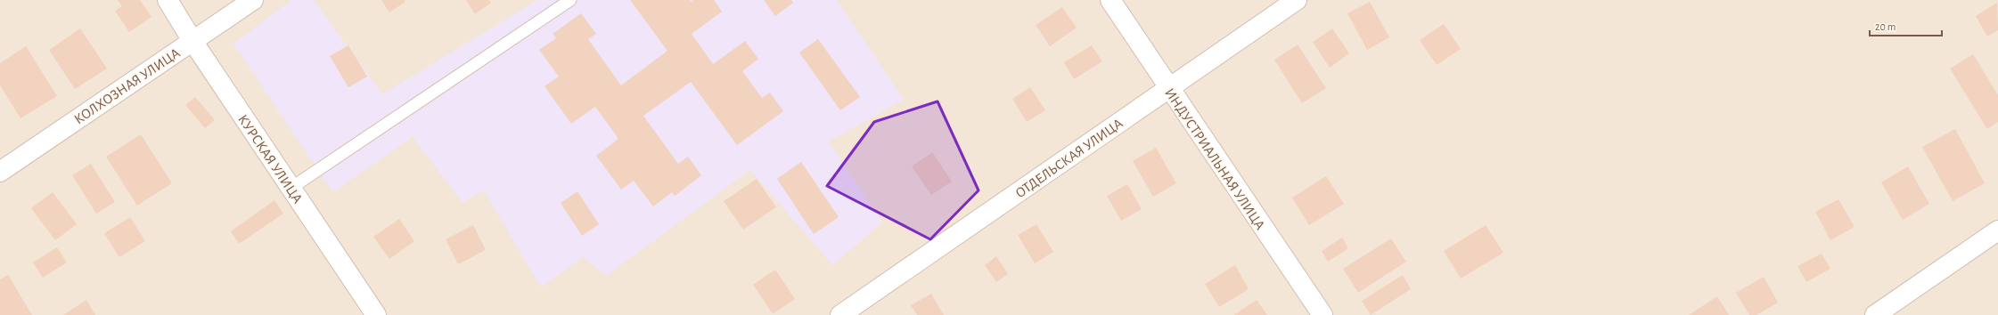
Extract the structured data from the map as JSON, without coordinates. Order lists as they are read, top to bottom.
{
  "streets": {
    "street": [
      "КОЛХОЗНАЯ УЛИЦА",
      "ОТДЕЛЬСКАЯ УЛИЦА",
      "КУРСКАЯ УЛИЦА",
      "ИНДУСТРИАЛЬНАЯ УЛИЦА"
    ]
  },
  "crossings": [
    ["КОЛХОЗНАЯ УЛИЦА", "КУРСКАЯ УЛИЦА"],
    ["ОТДЕЛЬСКАЯ УЛИЦА", "ИНДУСТРИАЛЬНАЯ УЛИЦА"]
  ],
  "scale_bar": "20 m"
}
